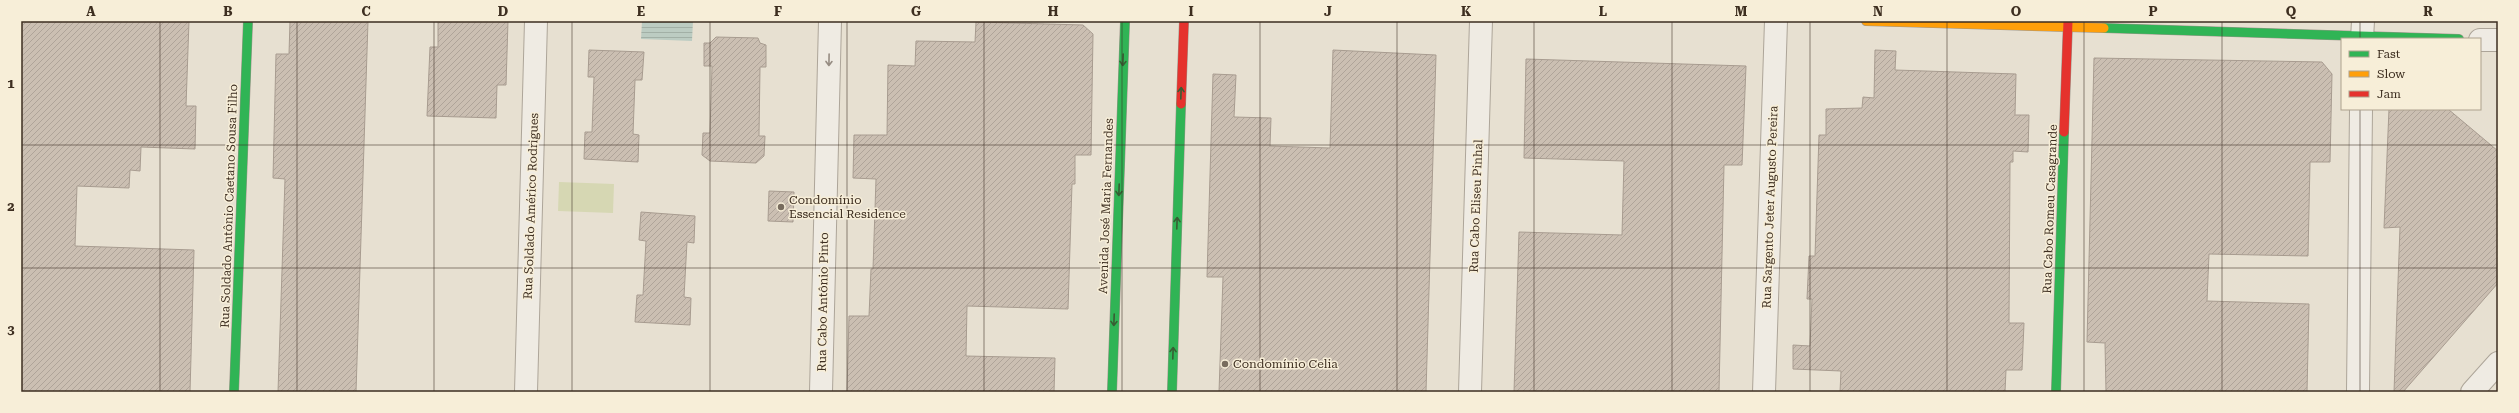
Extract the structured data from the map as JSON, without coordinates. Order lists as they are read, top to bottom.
{
  "streets": {
    "street": [
      "Rua Soldado Antônio Caetano Sousa Filho",
      "Rua Soldado Américo Rodrigues",
      "Avenida José Maria Fernandes",
      "Rua Cabo Eliseu Pinhal",
      "Rua Sargento Jeter Augusto Pereira",
      "Rua Cabo Romeu Casagrande",
      "Rua Cabo Antônio Pinto"
    ]
  },
  "one_way": ["Rua Cabo Antônio Pinto"],
  "places": ["Condomínio Essencial Residence", "Condomínio Celia"],
  "legend": ["Fast", "Slow", "Jam"],
  "grid": {
    "columns": [
      "A",
      "B",
      "C",
      "D",
      "E",
      "F",
      "G",
      "H",
      "I",
      "J",
      "K",
      "L",
      "M",
      "N",
      "O",
      "P",
      "Q",
      "R"
    ],
    "rows": ["1", "2", "3"]
  }
}
